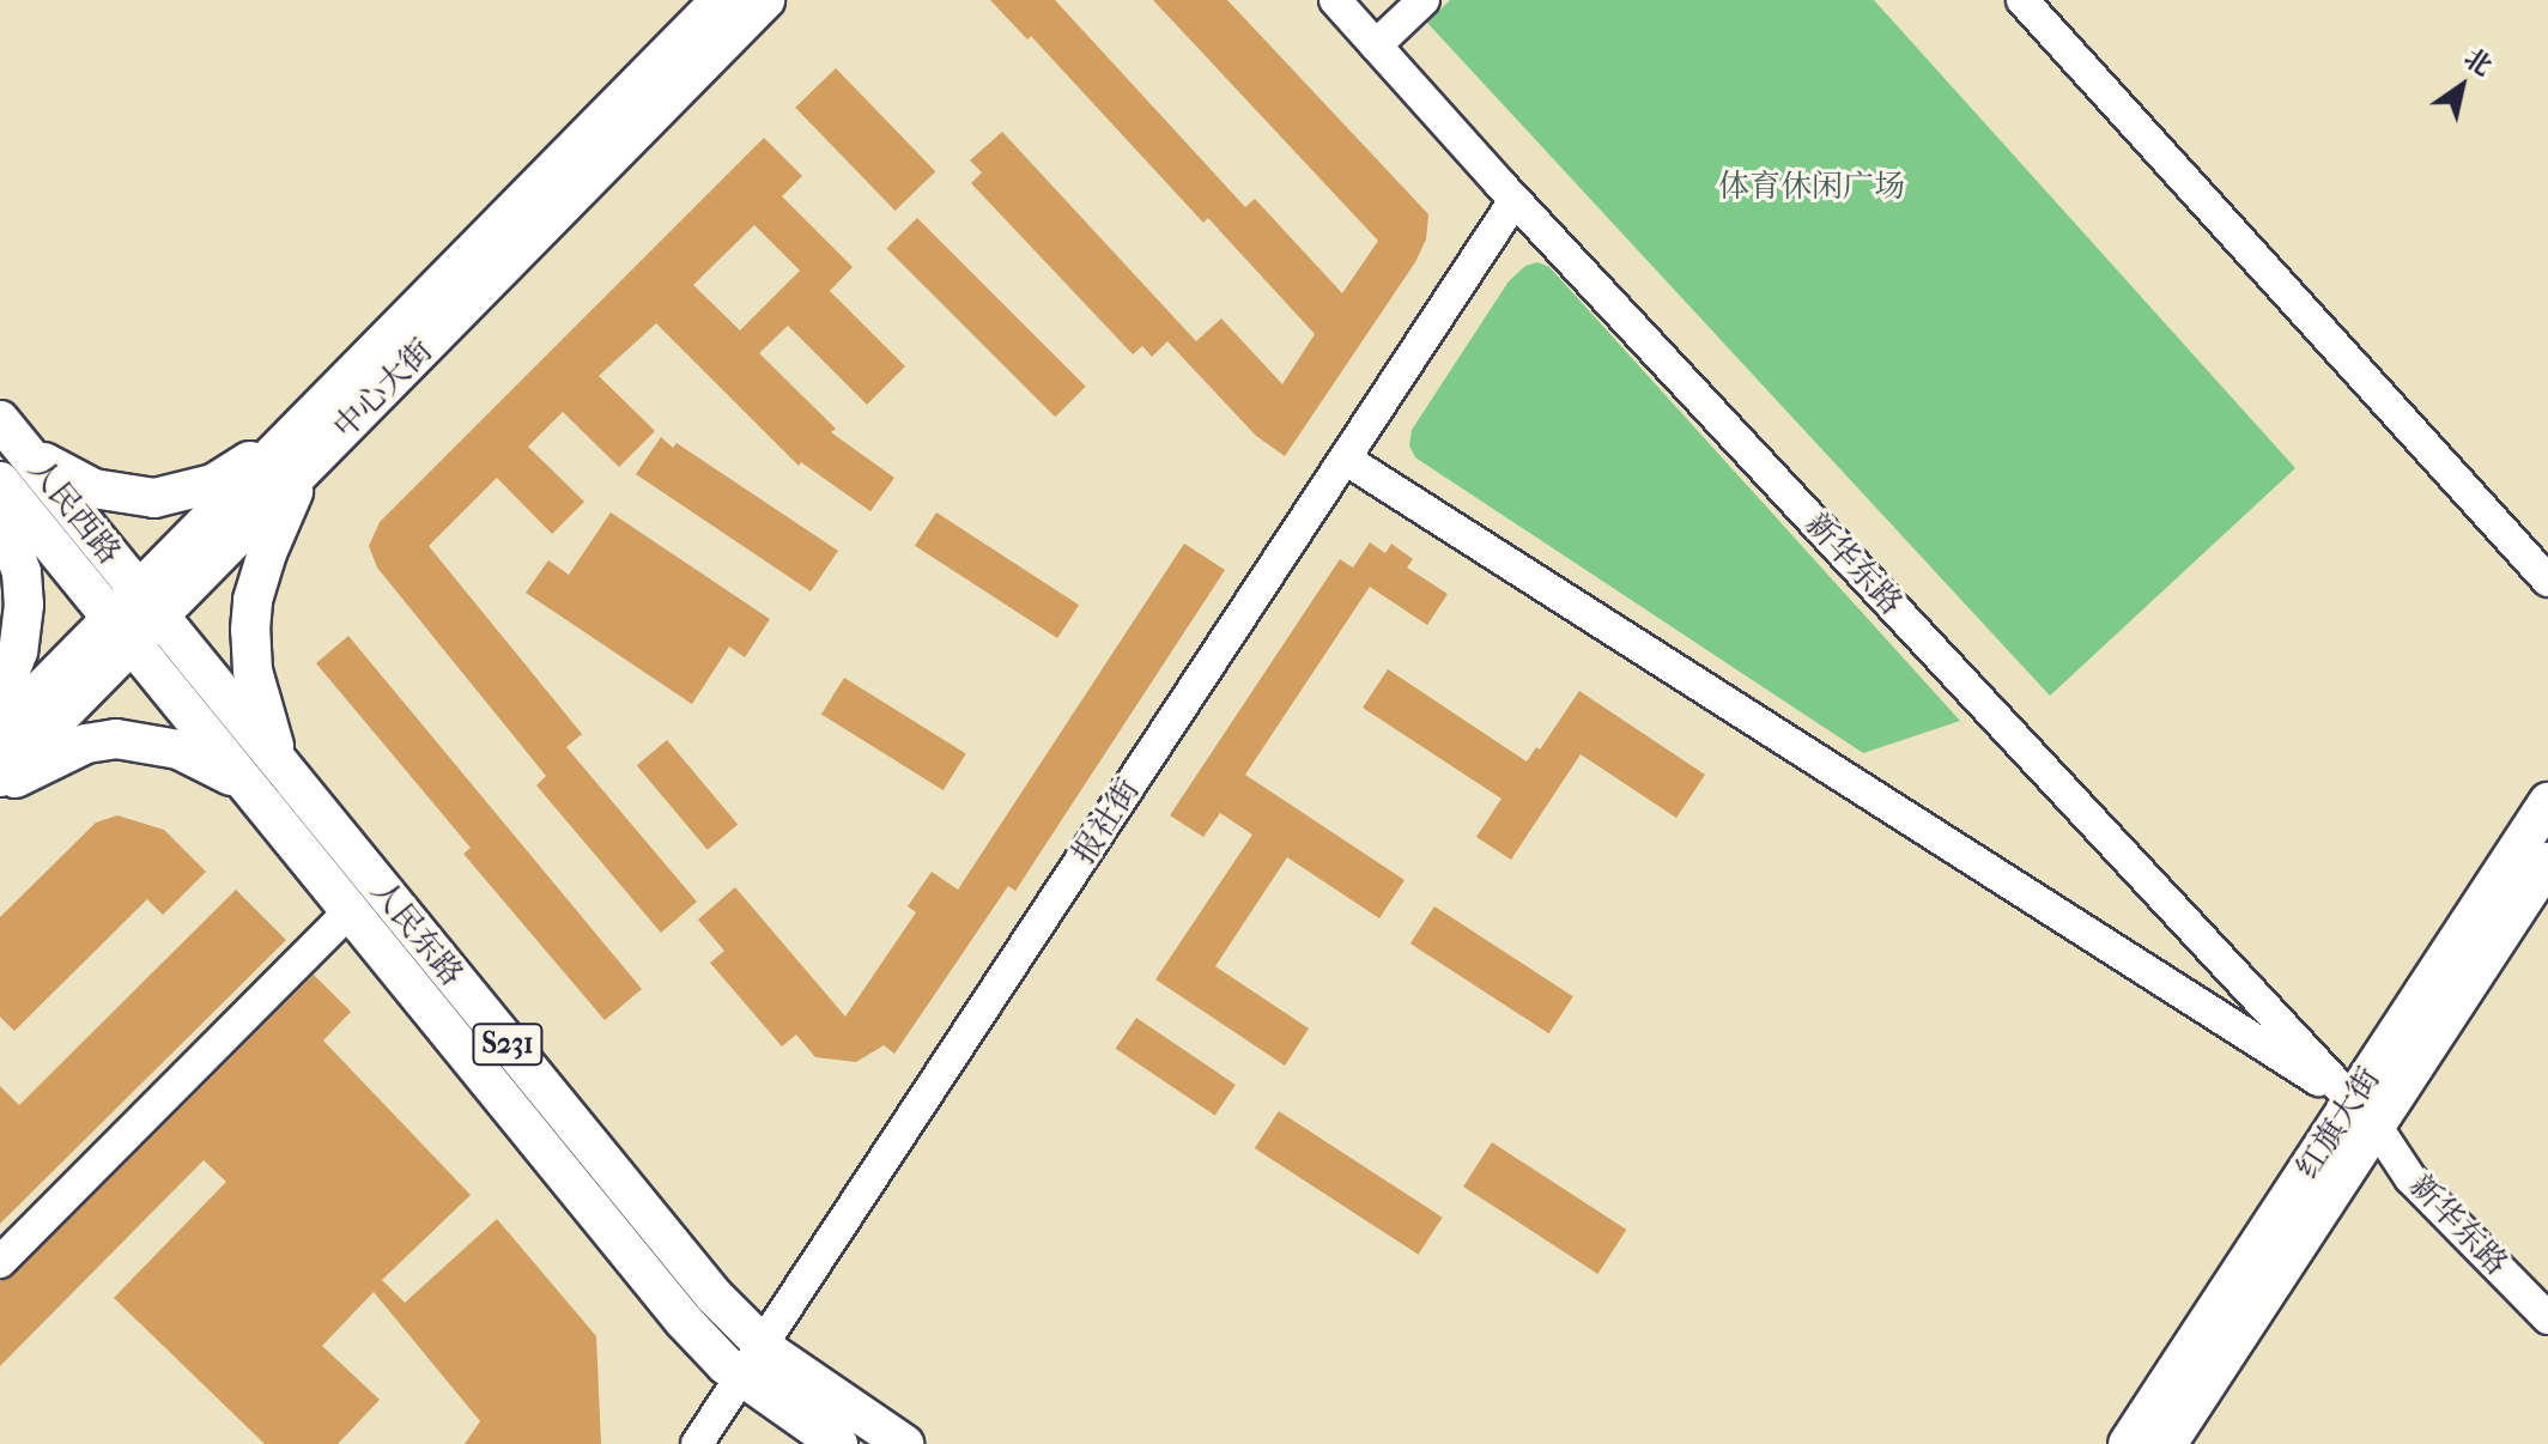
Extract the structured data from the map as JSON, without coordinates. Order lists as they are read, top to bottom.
{
  "streets": {
    "main road": [
      "中心大街",
      "人民西路",
      "人民东路",
      "S231",
      "红旗大街"
    ],
    "street": ["新华东路", "报社街"]
  },
  "crossings": [
    ["中心大街", "人民西路"],
    ["中心大街", "人民东路"],
    ["人民西路", "人民东路"],
    ["新华东路", "报社街"],
    ["新华东路", "红旗大街"],
    ["报社街", "人民东路"]
  ],
  "parks": ["体育休闲广场"],
  "north": "top right"
}
